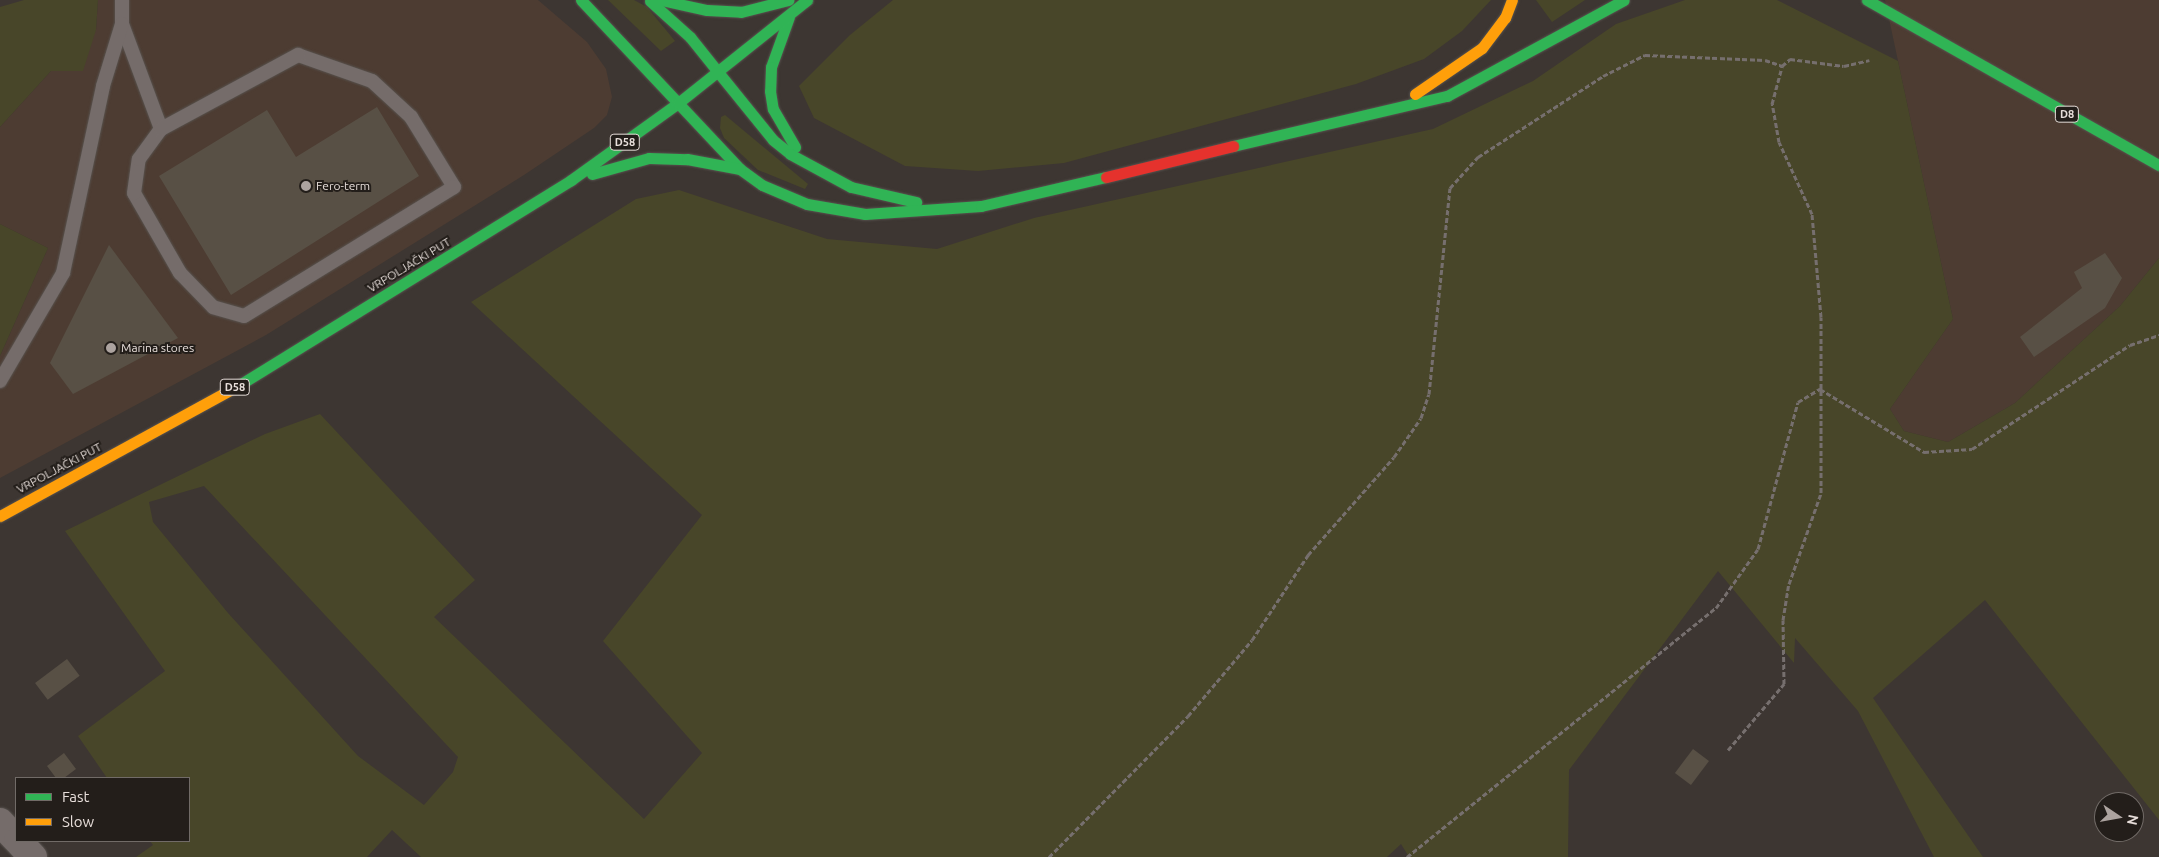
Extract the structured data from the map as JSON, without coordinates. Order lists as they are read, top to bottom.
{
  "streets": {
    "main road": ["D8", "D58", "VRPOLJAČKI PUT"]
  },
  "places": ["Fero-term", "Marina stores"],
  "legend": ["Fast", "Slow"],
  "north": "right"
}
